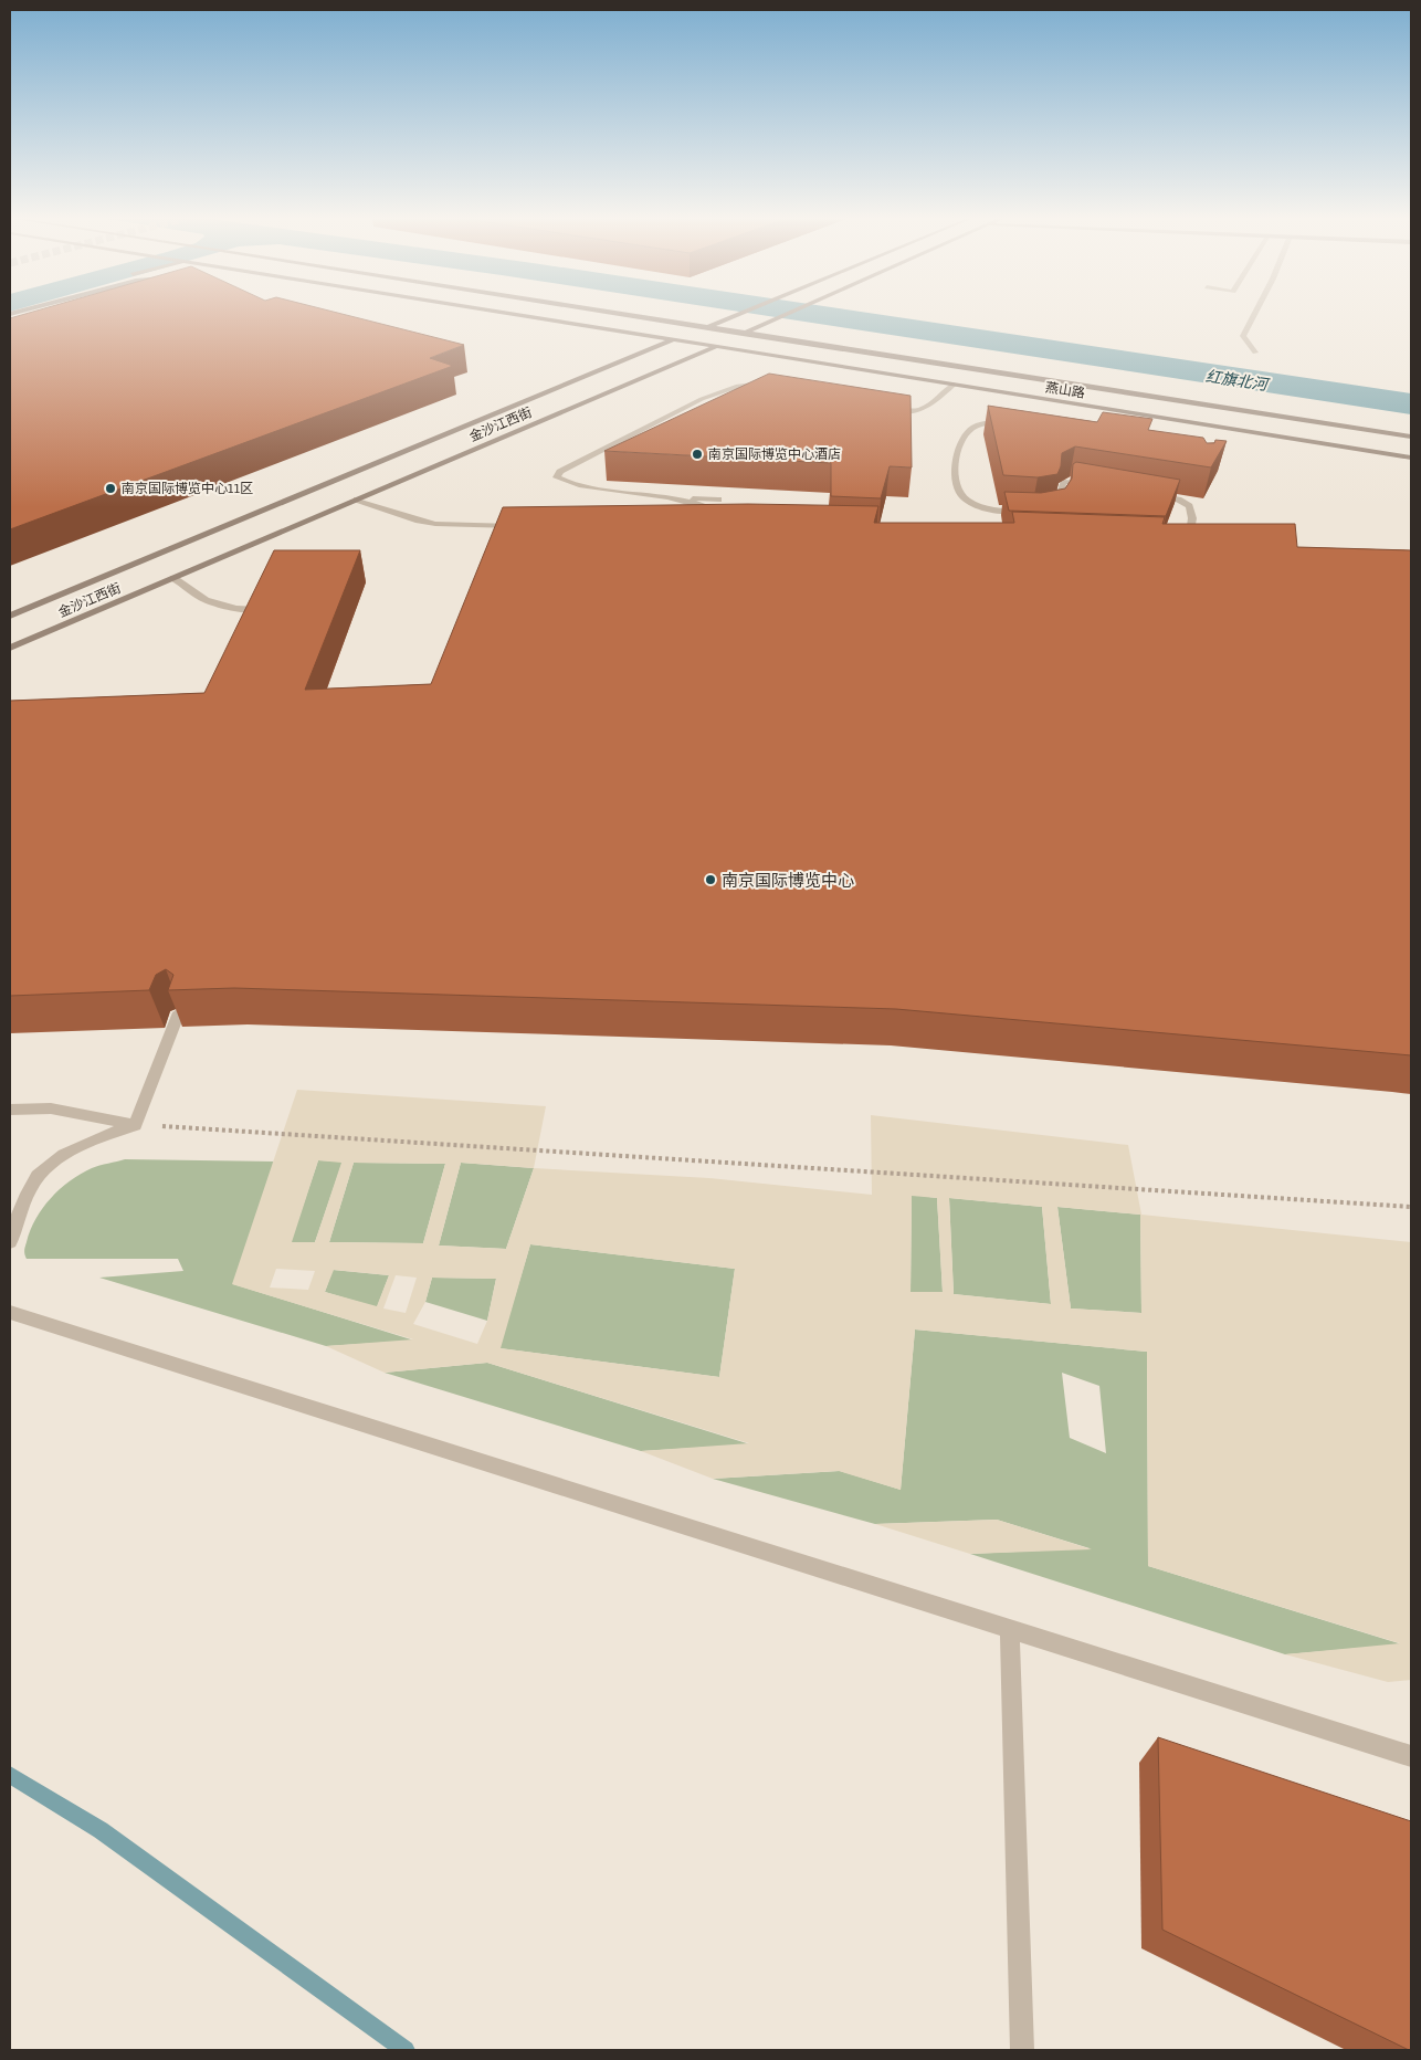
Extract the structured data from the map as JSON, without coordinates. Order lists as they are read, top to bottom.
{
  "streets": {
    "main road": ["燕山路", "金沙江西街"]
  },
  "crossings": [
    ["燕山路", "金沙江西街"]
  ],
  "water": ["红旗北河"],
  "places": ["南京国际博览中心酒店", "南京国际博览中心11区", "南京国际博览中心"]
}
